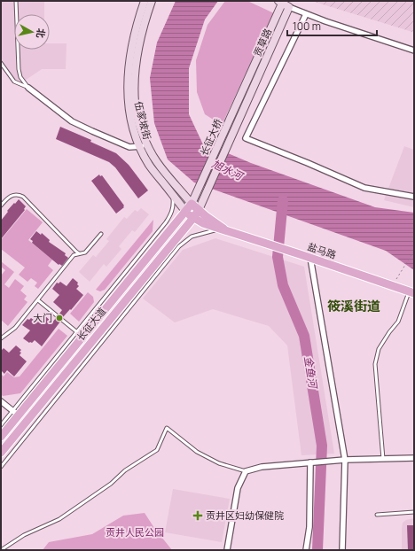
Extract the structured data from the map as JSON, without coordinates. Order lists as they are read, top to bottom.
{
  "streets": {
    "main road": ["盐马路", "长征大道"],
    "street": ["贡草路", "伍家坡街", "长征大桥"]
  },
  "crossings": [
    ["贡草路", "长征大桥"],
    ["伍家坡街", "长征大桥"],
    ["伍家坡街", "长征大道"],
    ["长征大桥", "长征大道"]
  ],
  "districts": ["筱溪街道"],
  "water": ["旭水河", "金鱼河"],
  "parks": ["贡井人民公园"],
  "places": {
    "other": ["大门"],
    "health": ["贡井区妇幼保健院"]
  },
  "scale_bar": "100 m",
  "north": "right"
}
